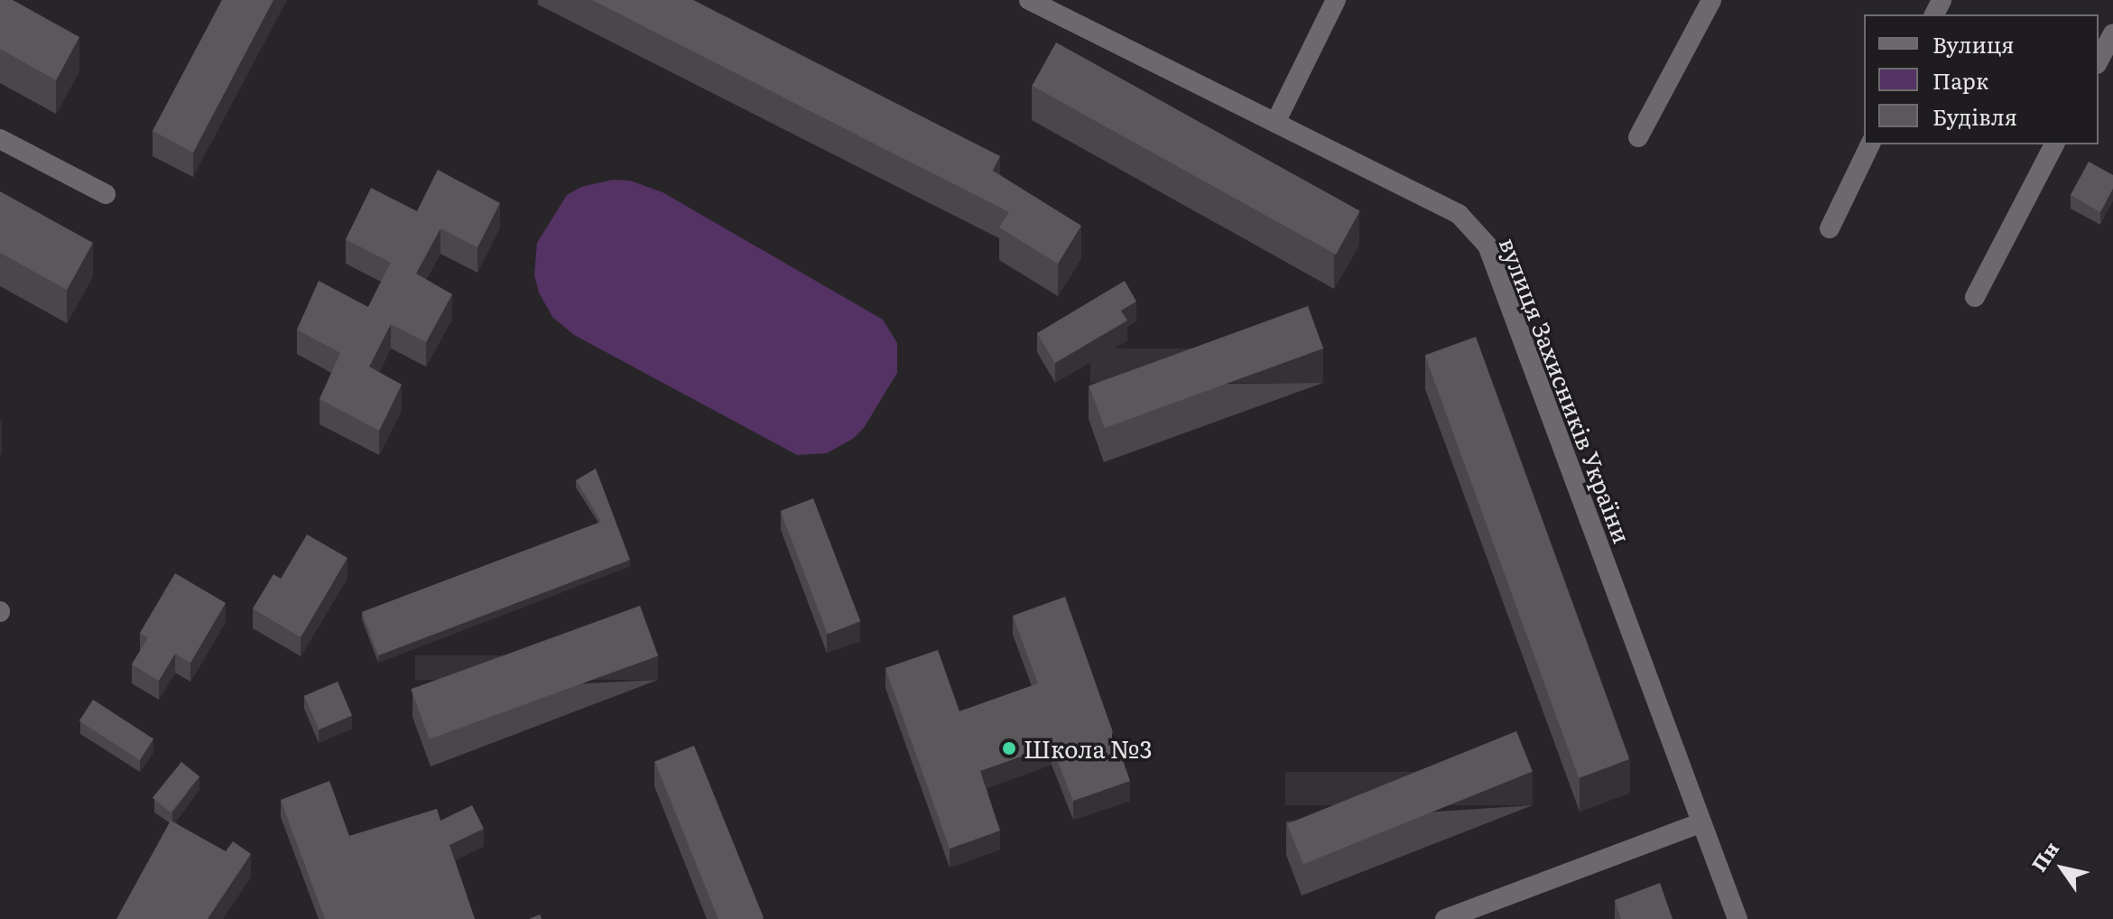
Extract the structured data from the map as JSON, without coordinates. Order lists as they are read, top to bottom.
{
  "streets": {
    "street": ["вулиця Захисників України"]
  },
  "places": ["Школа №3"],
  "legend": ["Вулиця", "Парк", "Будівля"],
  "north": "top left"
}
